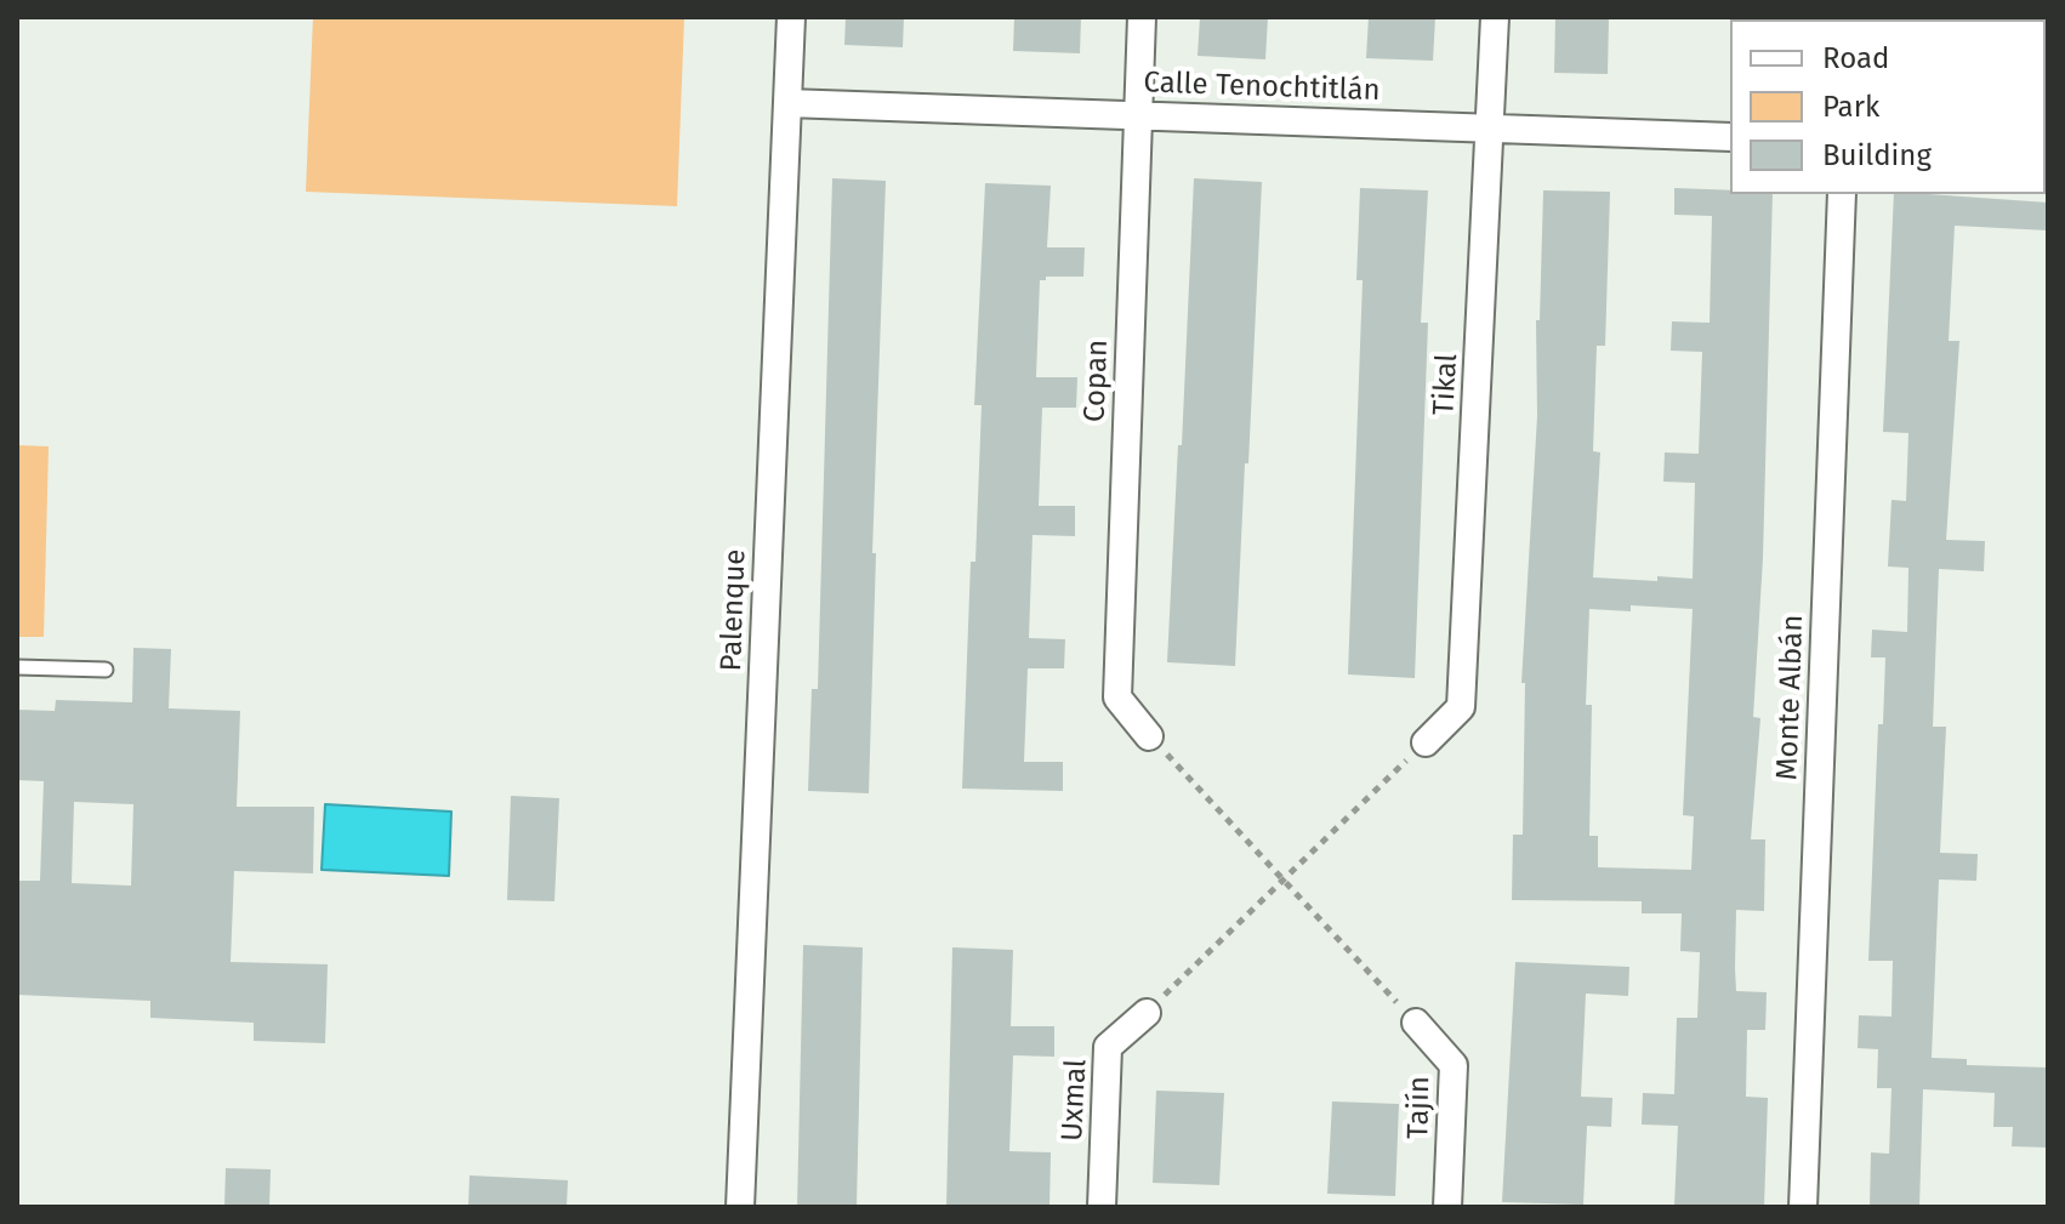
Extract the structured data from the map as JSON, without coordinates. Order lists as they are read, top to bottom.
{
  "streets": {
    "street": [
      "Calle Tenochtitlán",
      "Copan",
      "Tikal",
      "Palenque",
      "Monte Albán",
      "Uxmal",
      "Tajín"
    ]
  },
  "crossings": [
    ["Calle Tenochtitlán", "Copan"],
    ["Calle Tenochtitlán", "Tikal"],
    ["Calle Tenochtitlán", "Palenque"]
  ],
  "legend": ["Road", "Park", "Building"]
}
